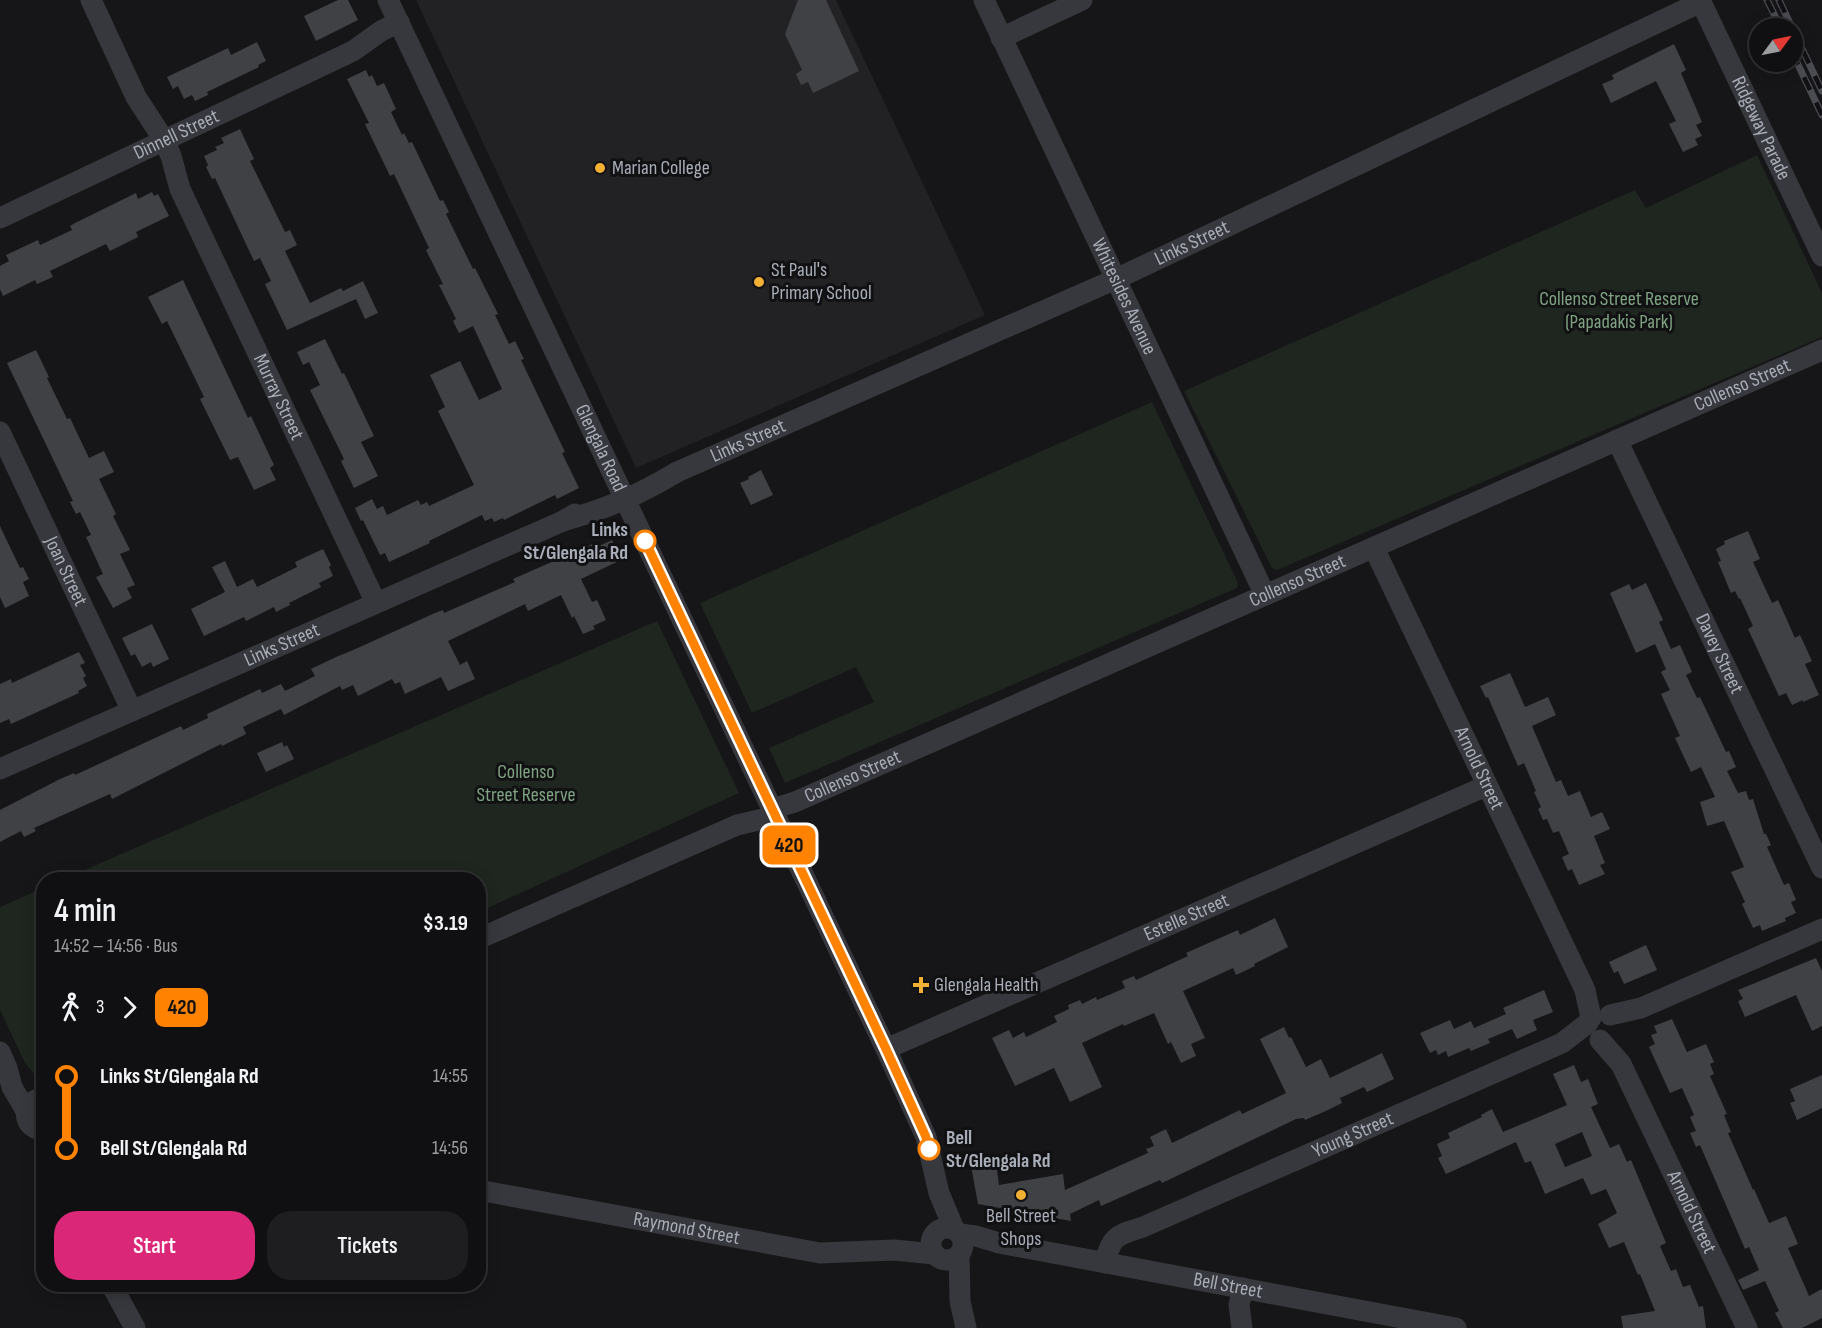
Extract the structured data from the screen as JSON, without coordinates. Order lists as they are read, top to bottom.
{
  "streets": {
    "street": [
      "Ridgeway Parade",
      "Dinnell Street",
      "Links Street",
      "Whitesides Avenue",
      "Collenso Street",
      "Murray Street",
      "Glengala Road",
      "Joan Street",
      "Davey Street",
      "Arnold Street",
      "Estelle Street",
      "Young Street",
      "Raymond Street",
      "Bell Street"
    ]
  },
  "crossings": [
    ["Ridgeway Parade", "Links Street"],
    ["Dinnell Street", "Murray Street"],
    ["Dinnell Street", "Glengala Road"],
    ["Links Street", "Whitesides Avenue"],
    ["Links Street", "Murray Street"],
    ["Links Street", "Glengala Road"],
    ["Links Street", "Joan Street"],
    ["Whitesides Avenue", "Collenso Street"],
    ["Collenso Street", "Glengala Road"],
    ["Collenso Street", "Davey Street"],
    ["Collenso Street", "Arnold Street"],
    ["Glengala Road", "Estelle Street"],
    ["Glengala Road", "Raymond Street"],
    ["Glengala Road", "Bell Street"],
    ["Arnold Street", "Estelle Street"],
    ["Arnold Street", "Young Street"],
    ["Young Street", "Bell Street"],
    ["Raymond Street", "Bell Street"]
  ],
  "parks": ["Collenso Street Reserve (Papadakis Park)", "Collenso Street Reserve"],
  "places": {
    "other": [
      "Marian College",
      "St Paul's Primary School",
      "Links St/Glengala Rd",
      "Bell St/Glengala Rd",
      "Bell Street Shops"
    ],
    "health": ["Glengala Health"]
  },
  "lines": ["bus line 420"],
  "north": "top right",
  "page": {
    "on_map": "420",
    "heading": ["4 min", "14:52 – 14:56 · Bus", "$3.19"],
    "legs": ["3", "420"],
    "list": [
      {
        "name": "Links St/Glengala Rd",
        "value": "14:55"
      },
      {
        "name": "Bell St/Glengala Rd",
        "value": "14:56"
      }
    ],
    "buttons": ["Start", "Tickets"]
  }
}
